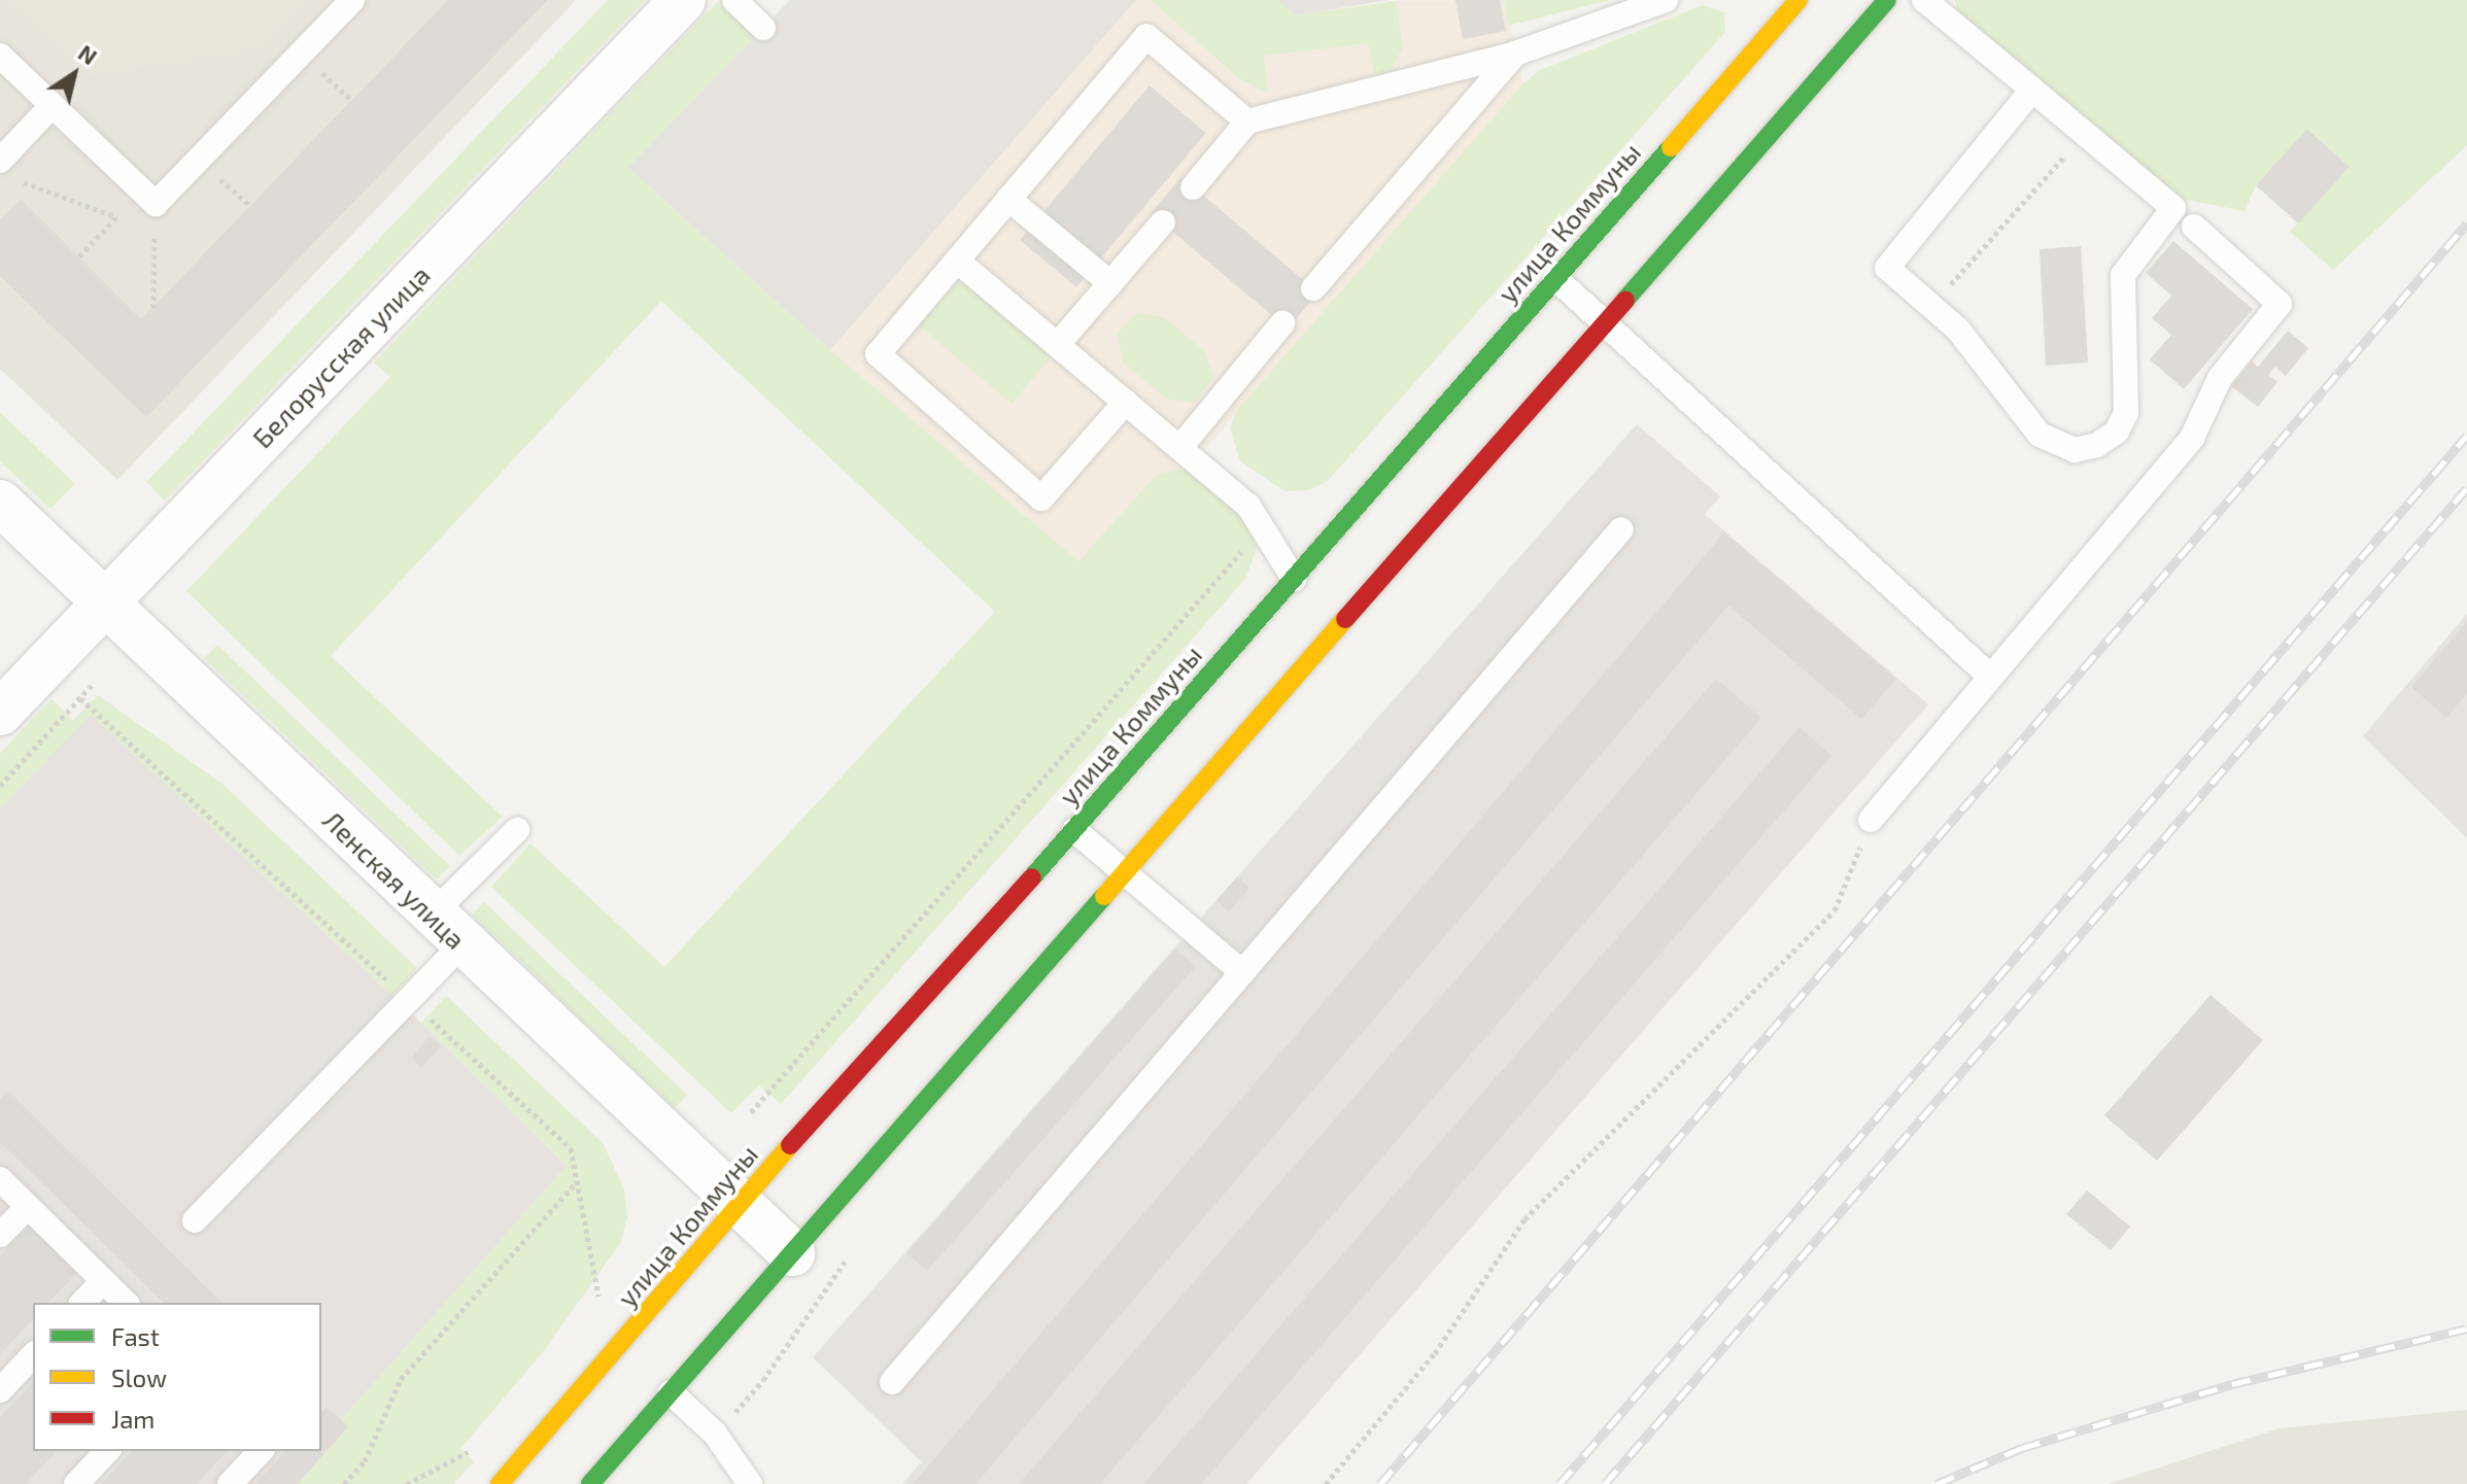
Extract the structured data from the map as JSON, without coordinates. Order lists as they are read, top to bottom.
{
  "streets": {
    "street": ["улица Коммуны", "Белорусская улица", "Ленская улица"]
  },
  "crossings": [
    ["улица Коммуны", "Ленская улица"],
    ["Белорусская улица", "Ленская улица"]
  ],
  "legend": ["Fast", "Slow", "Jam"],
  "north": "top right"
}
